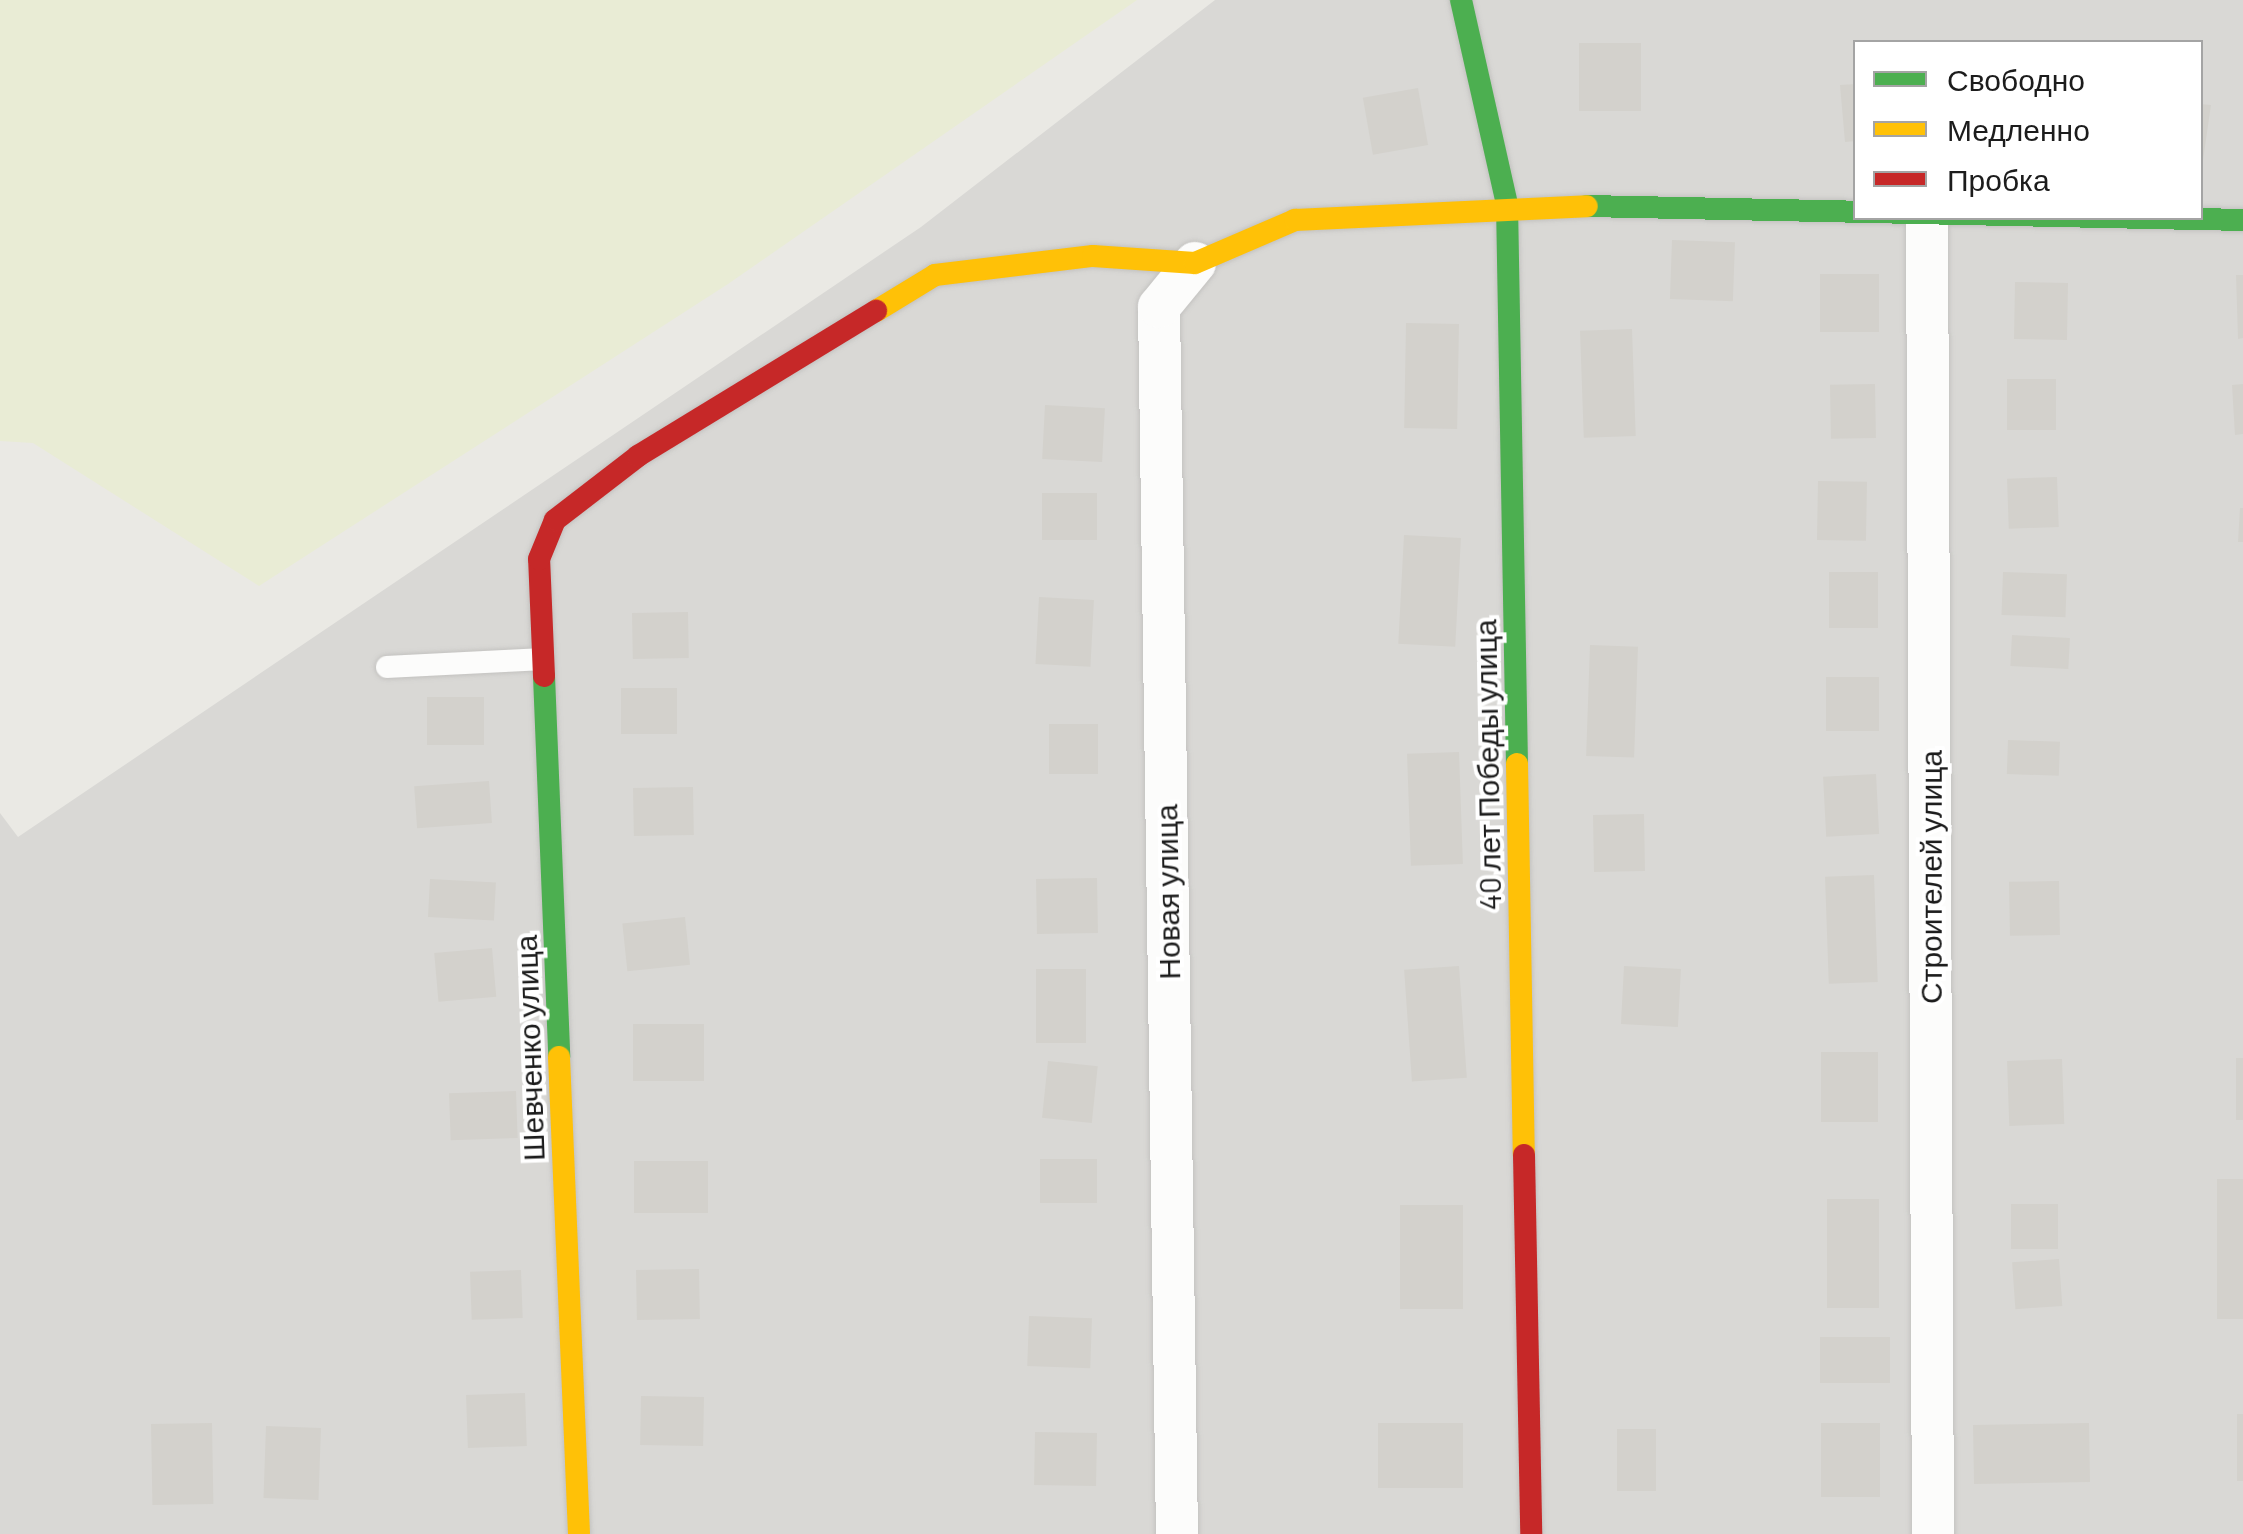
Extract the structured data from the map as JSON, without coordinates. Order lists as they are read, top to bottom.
{
  "streets": {
    "street": [
      "40 лет Победы улица",
      "Строителей улица",
      "Новая улица",
      "Шевченко улица"
    ]
  },
  "crossings": [
    ["Новая улица", "Шевченко улица"]
  ],
  "legend": ["Свободно", "Медленно", "Пробка"]
}
